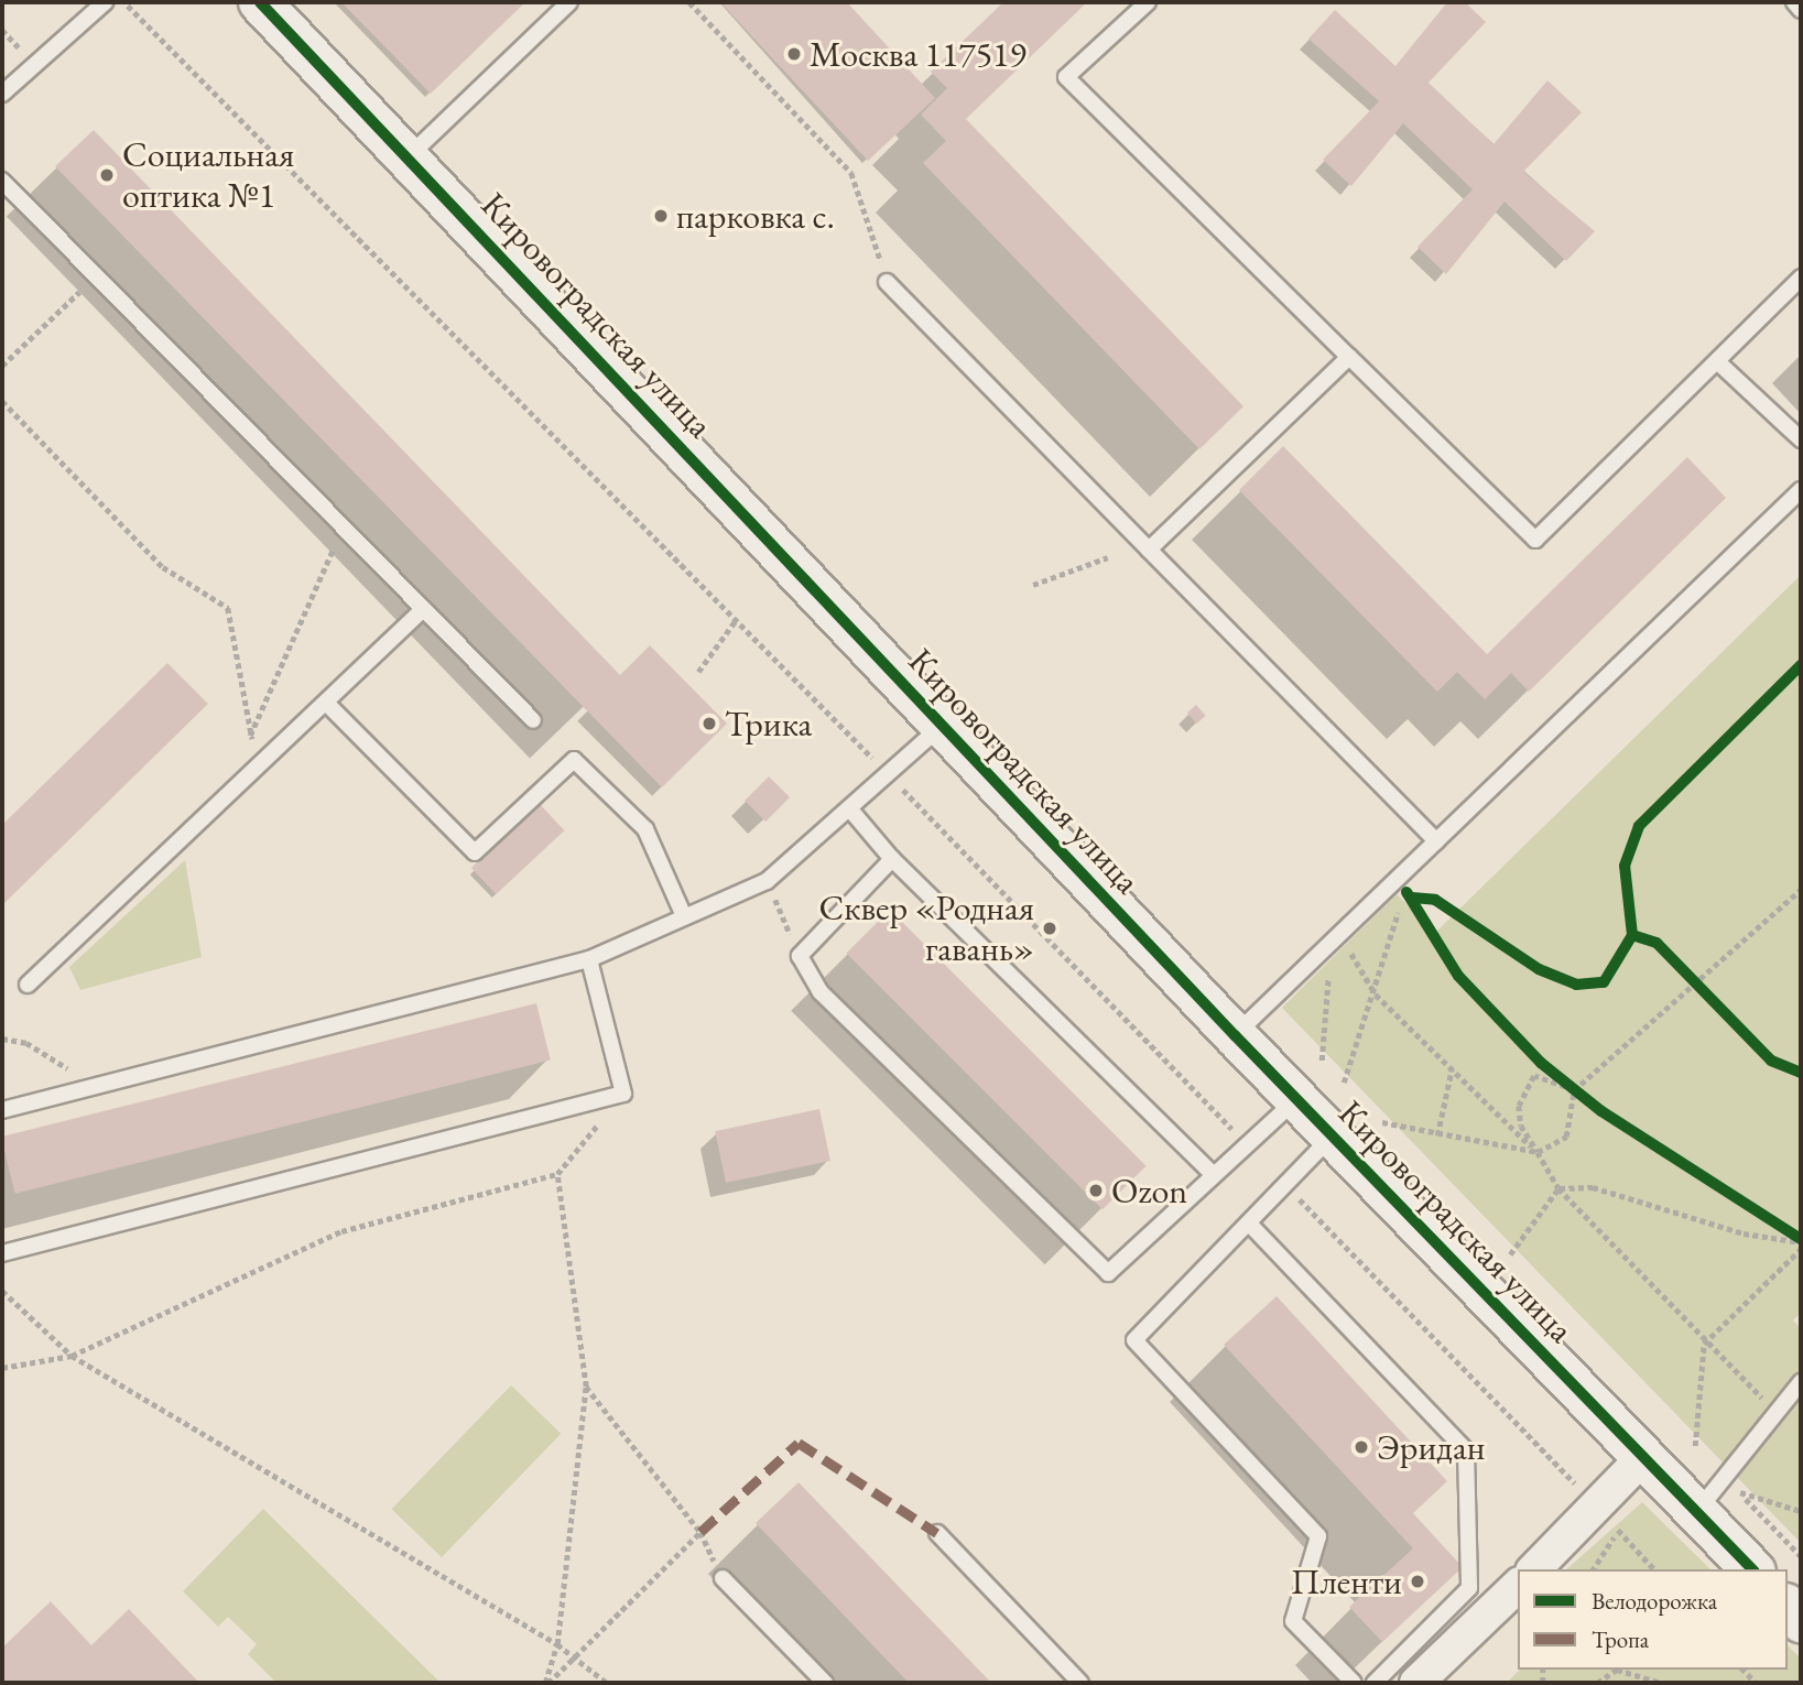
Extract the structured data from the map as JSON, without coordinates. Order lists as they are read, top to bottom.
{
  "streets": {
    "street": ["Кировоградская улица"]
  },
  "places": [
    "Москва 117519",
    "Социальная оптика №1",
    "парковка с.",
    "Трика",
    "Сквер «Родная гавань»",
    "Ozon",
    "Эридан",
    "Пленти"
  ],
  "legend": ["Велодорожка", "Тропа"]
}
